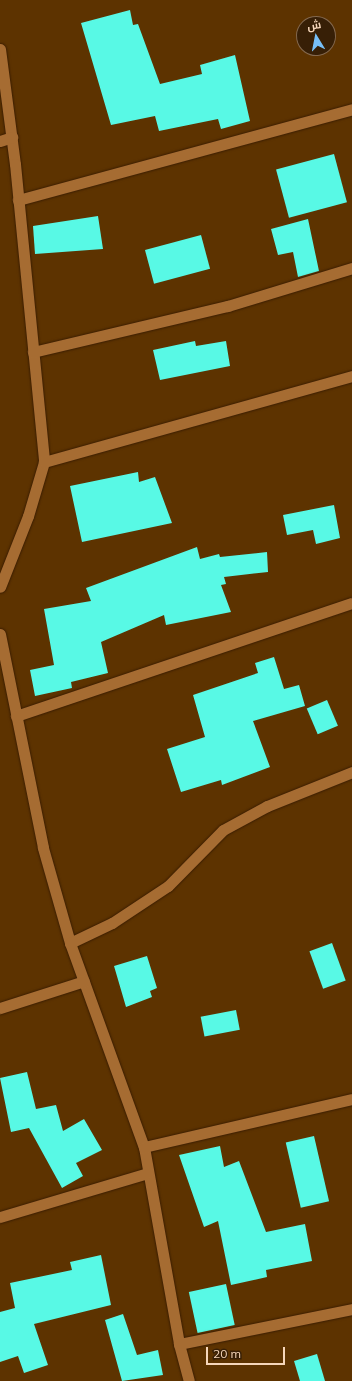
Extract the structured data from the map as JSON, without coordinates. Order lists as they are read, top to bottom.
{
  "scale_bar": "20 m",
  "north": "top"
}
